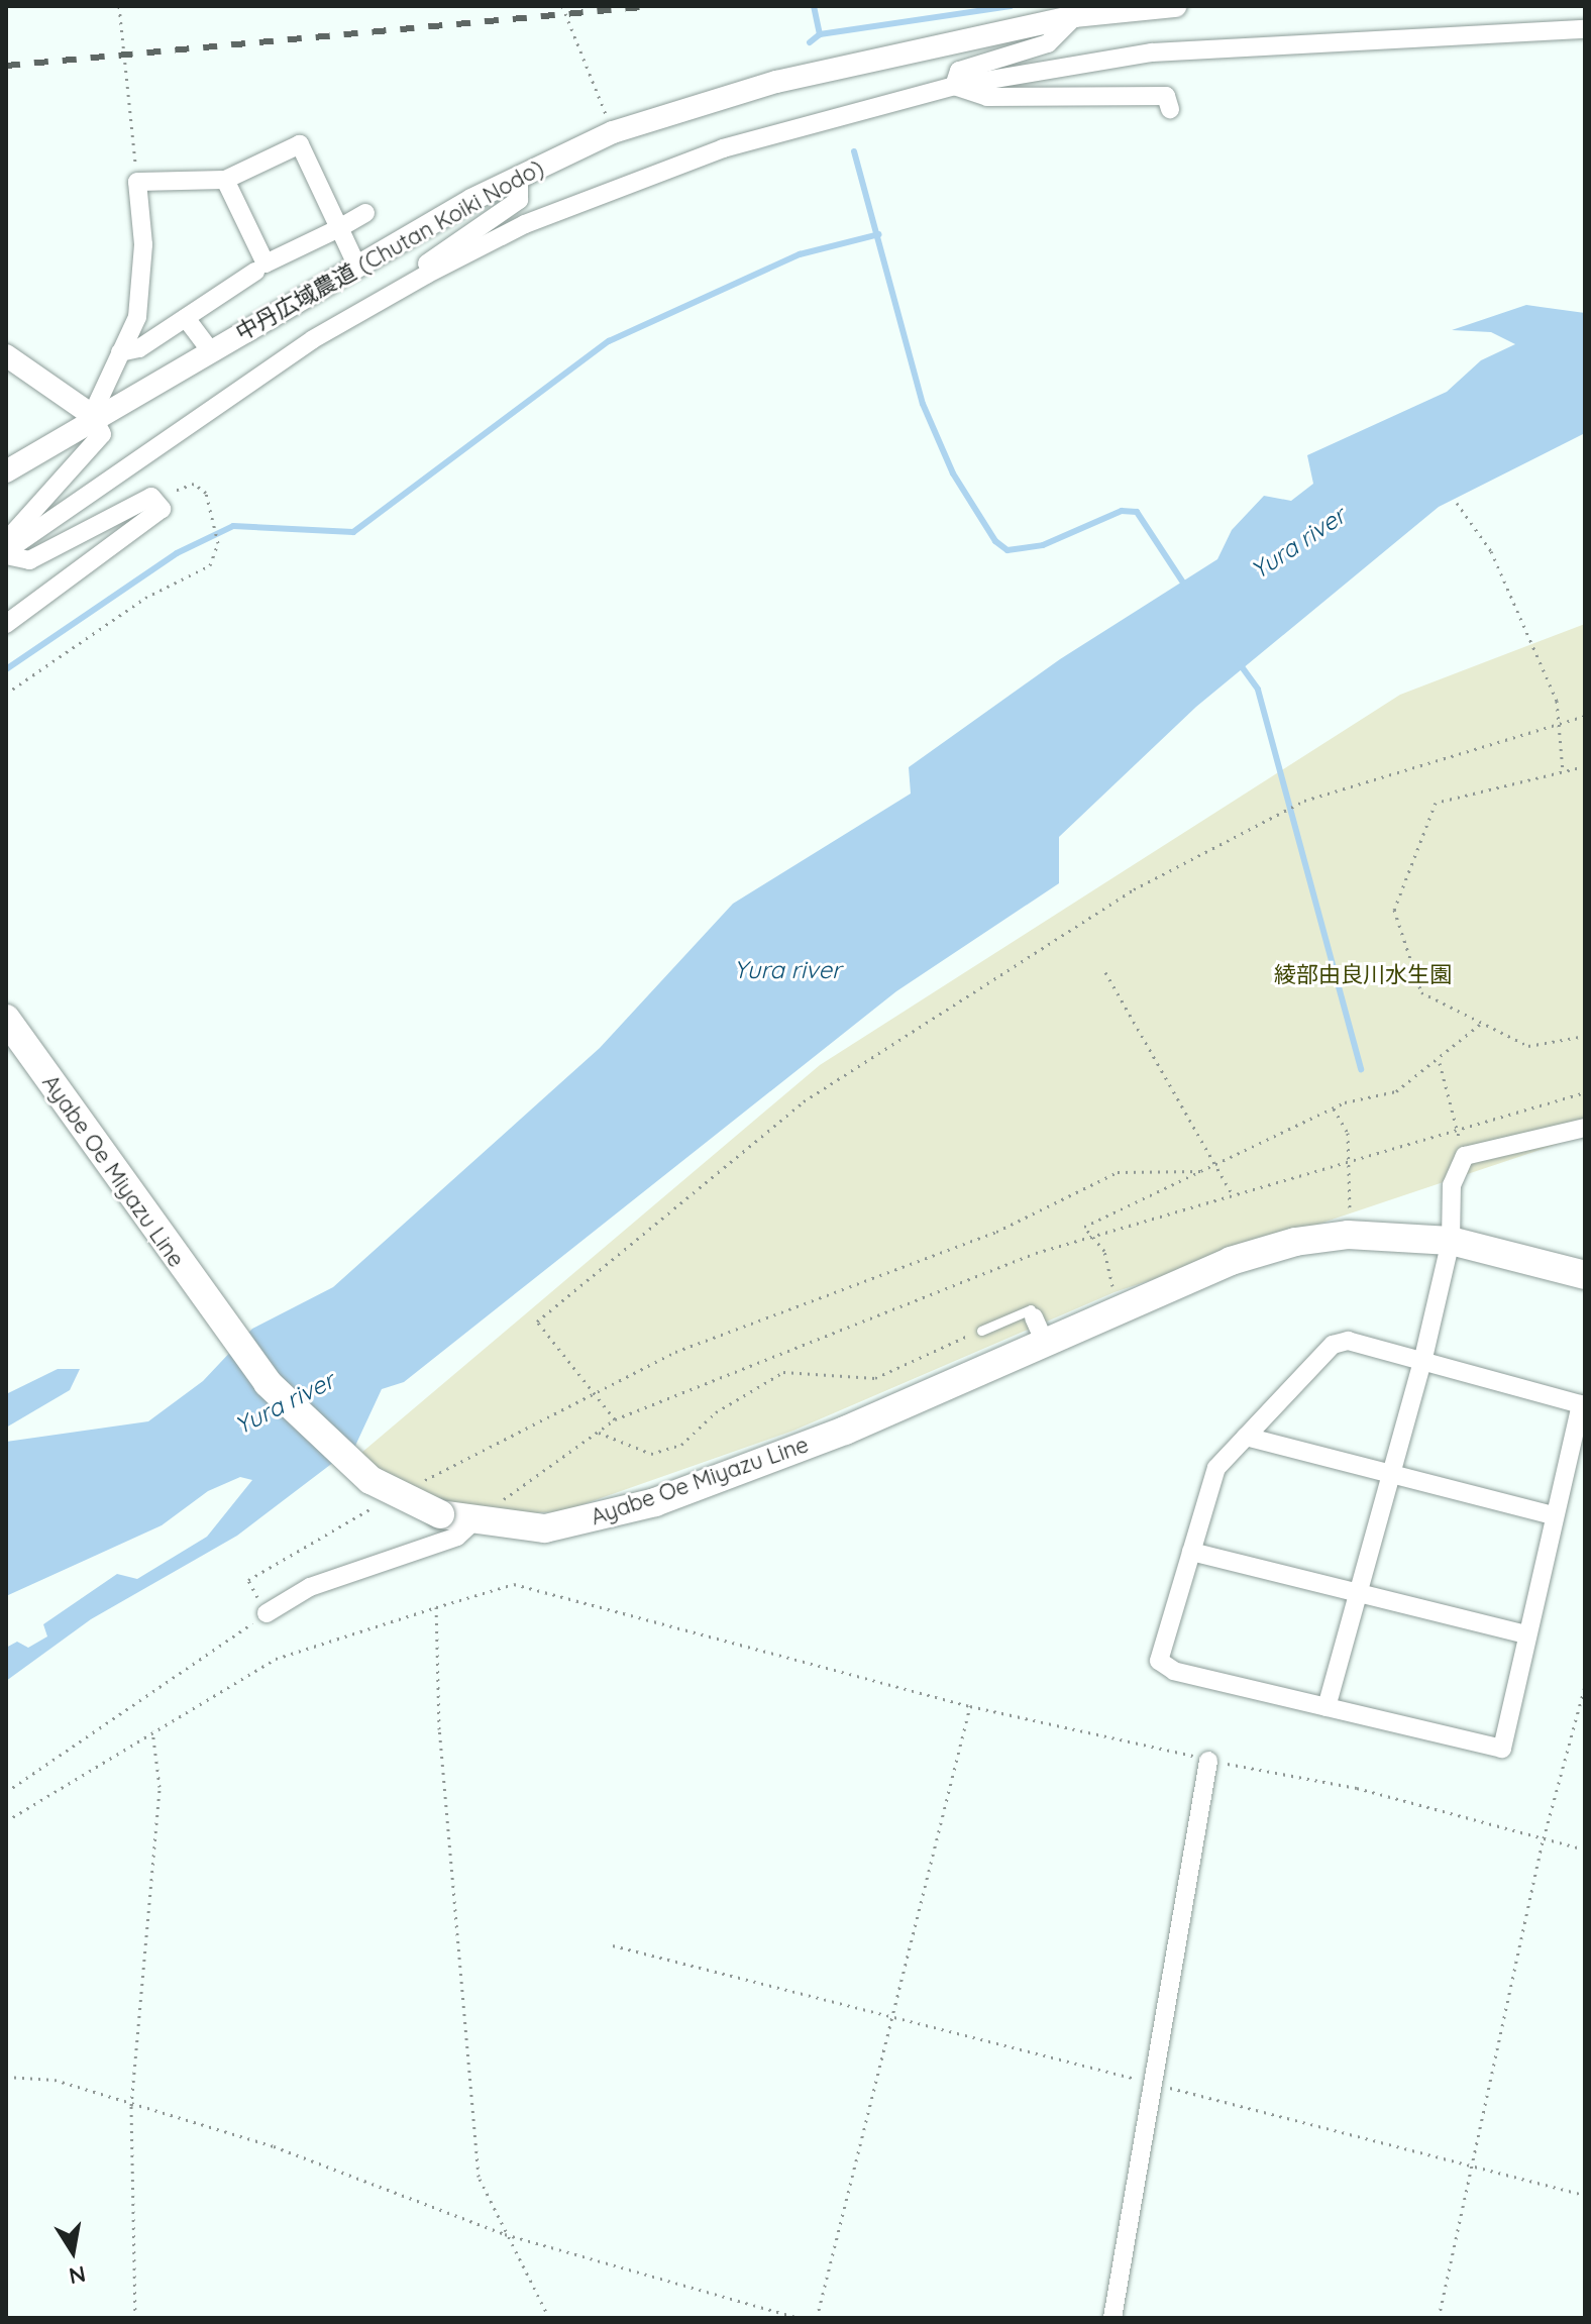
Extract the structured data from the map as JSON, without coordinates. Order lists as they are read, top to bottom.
{
  "streets": {
    "main road": ["Ayabe Oe Miyazu Line"],
    "street": ["中丹広域農道 (Chutan Koiki Nodo)"]
  },
  "water": ["Yura river"],
  "parks": ["綾部由良川水生園"],
  "north": "bottom"
}
